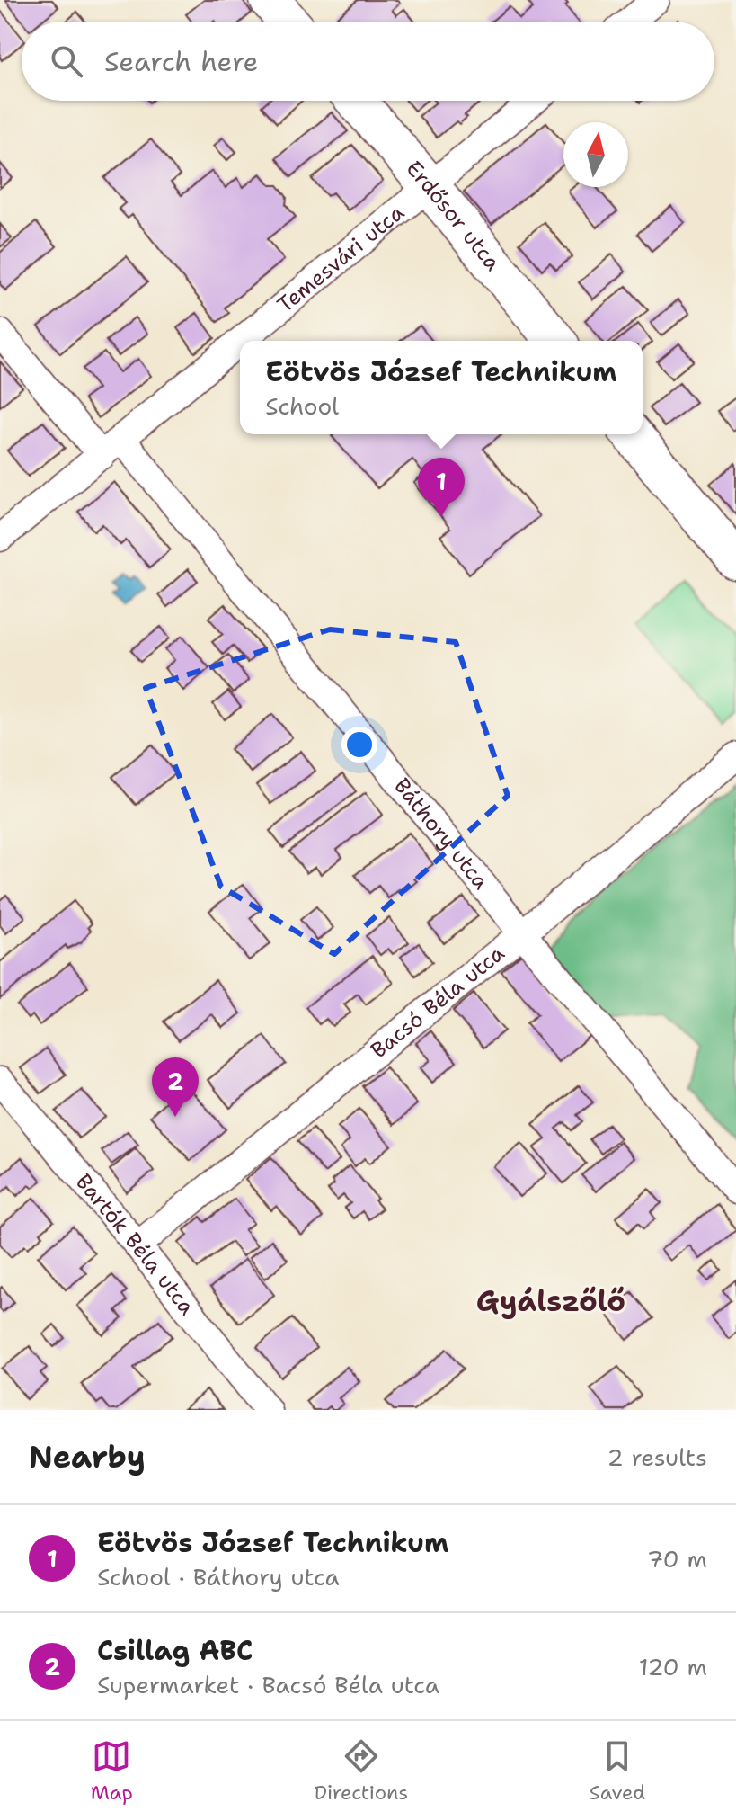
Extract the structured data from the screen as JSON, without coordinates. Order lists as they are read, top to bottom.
{
  "streets": {
    "street": [
      "Erdősor utca",
      "Temesvári utca",
      "Báthory utca",
      "Bacsó Béla utca",
      "Bartók Béla utca"
    ]
  },
  "crossings": [
    ["Erdősor utca", "Temesvári utca"],
    ["Temesvári utca", "Báthory utca"],
    ["Báthory utca", "Bacsó Béla utca"],
    ["Bacsó Béla utca", "Bartók Béla utca"]
  ],
  "districts": ["Gyálszőlő"],
  "north": "top",
  "page": {
    "search": "Search here",
    "popup": ["Eötvös József Technikum", "School"],
    "pins": ["1", "2"],
    "heading": ["Nearby", "2 results"],
    "list": [
      {
        "mark": "1",
        "name": "Eötvös József Technikum",
        "note": "School · Báthory utca",
        "value": "70 m"
      },
      {
        "mark": "2",
        "name": "Csillag ABC",
        "note": "Supermarket · Bacsó Béla utca",
        "value": "120 m"
      }
    ],
    "nav": ["Map", "Directions", "Saved"]
  }
}
